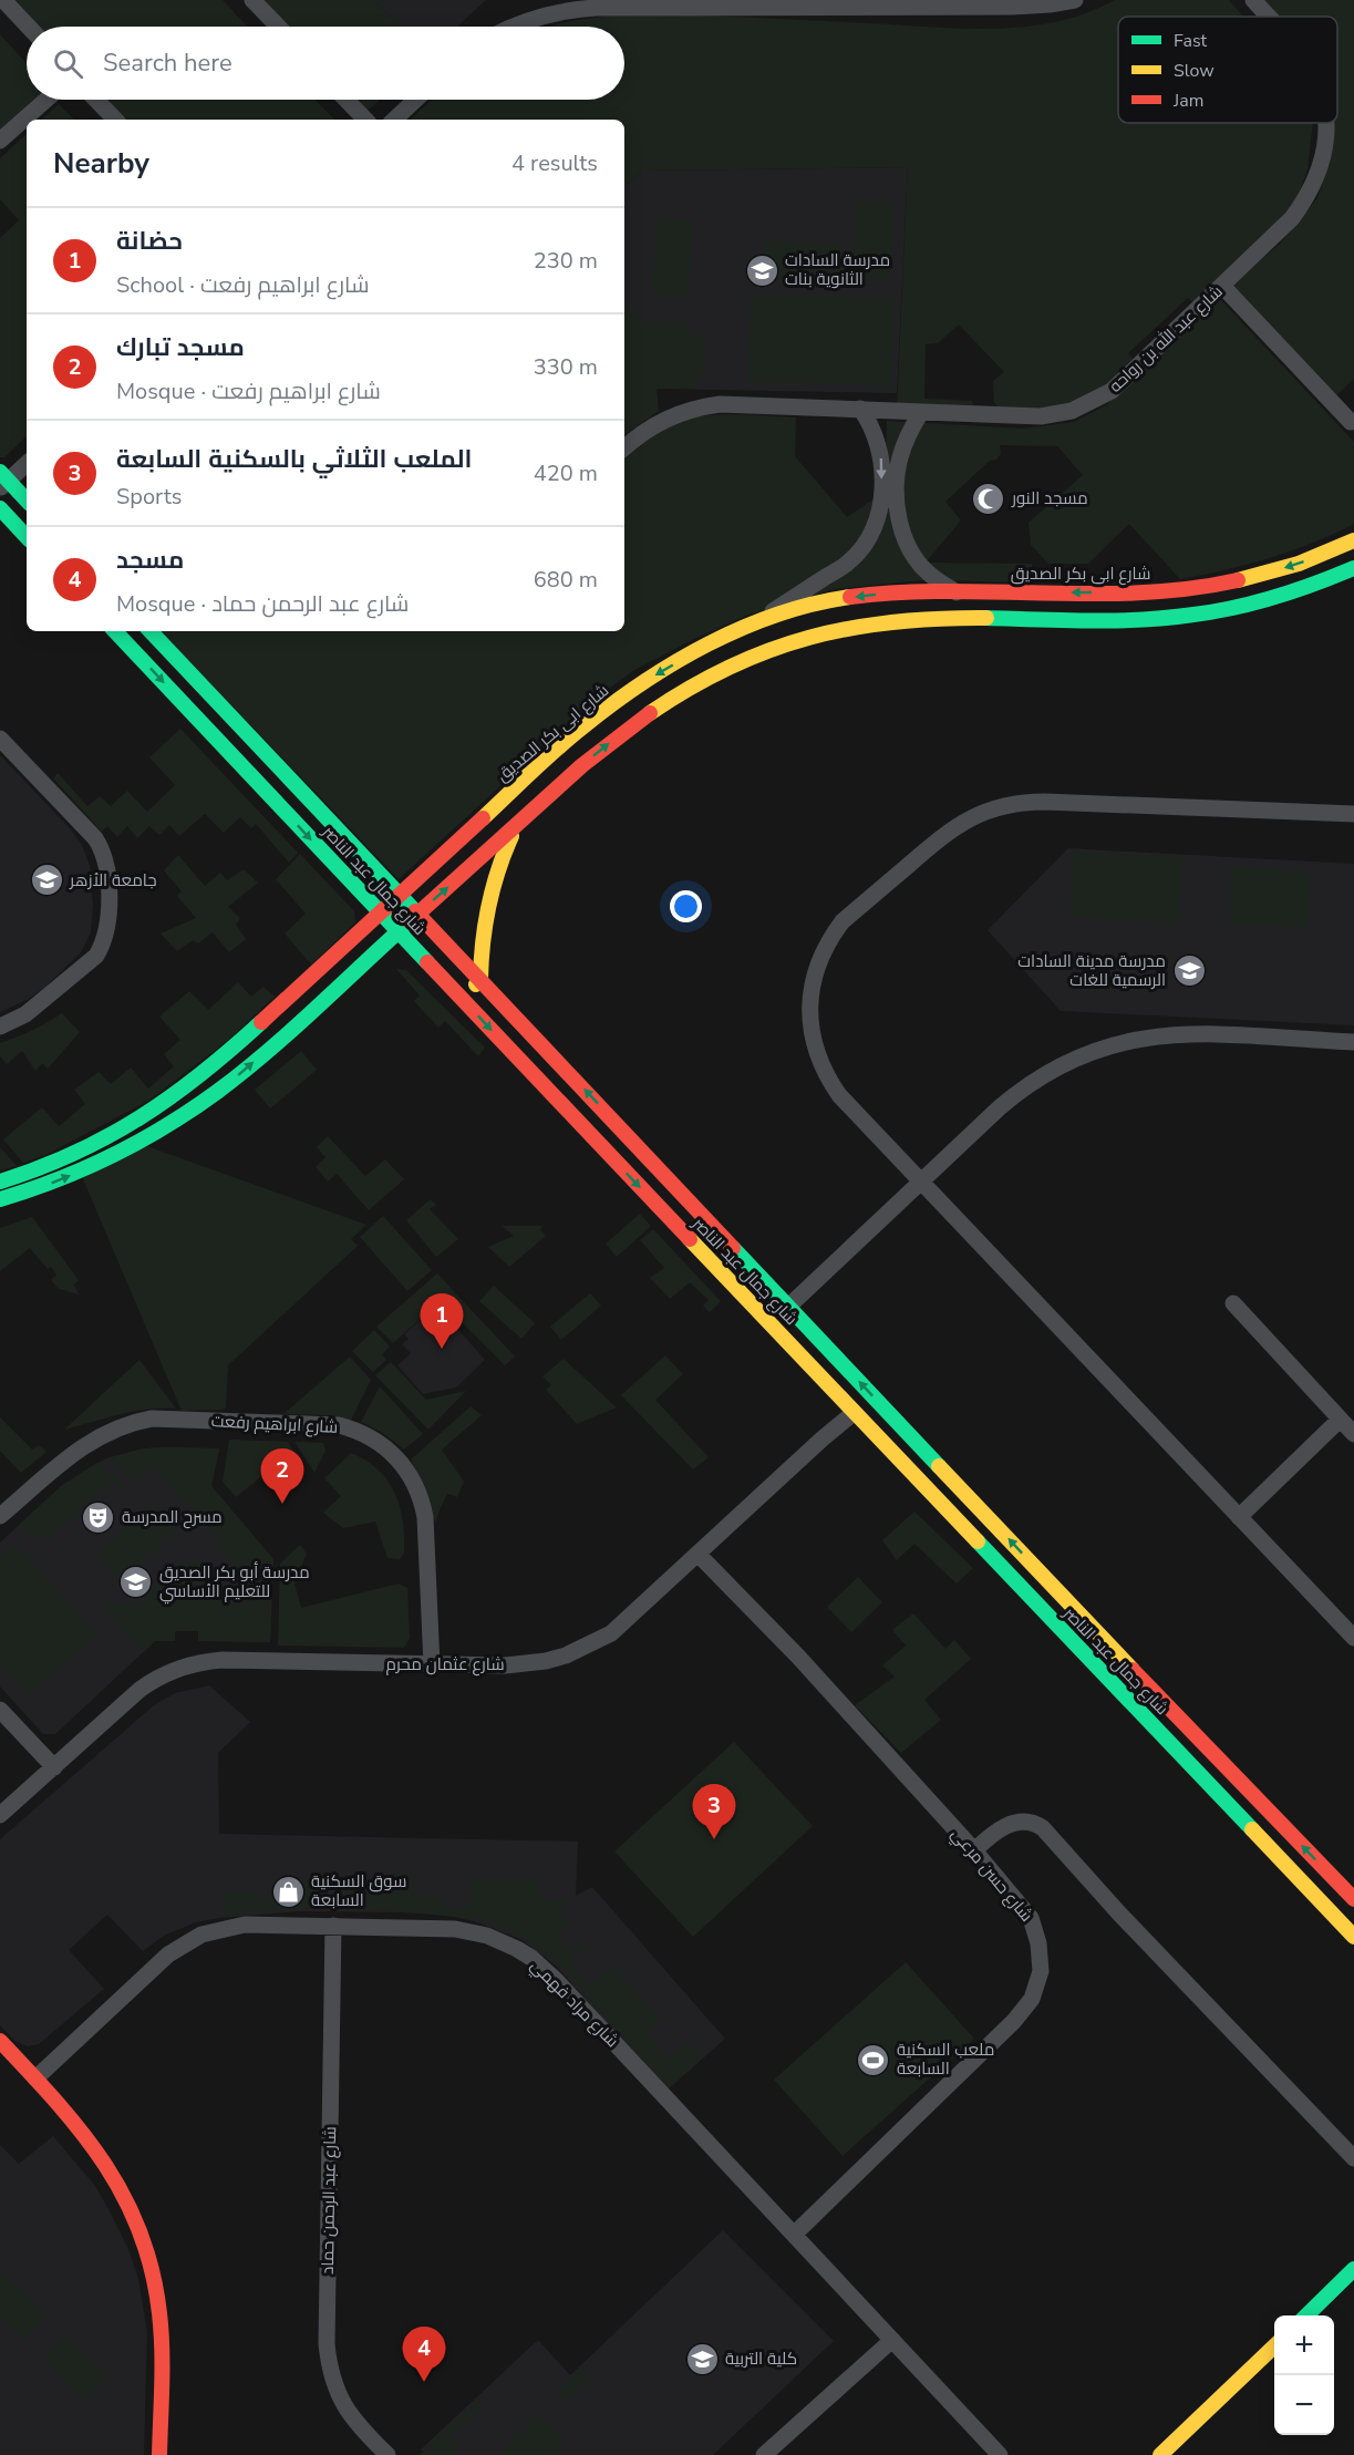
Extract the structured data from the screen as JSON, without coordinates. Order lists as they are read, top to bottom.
{
  "streets": {
    "main road": ["شارع ابى بكر الصديق", "شارع جمال عبد الناصر"],
    "street": [
      "شارع عبد الله بن رواحه",
      "شارع ابراهيم رفعت",
      "شارع عثمان محرم",
      "شارع حسن مرعي",
      "شارع مراد فهمي",
      "شارع عبد الرحمن حماد"
    ]
  },
  "crossings": [
    ["شارع ابى بكر الصديق", "شارع جمال عبد الناصر"],
    ["شارع جمال عبد الناصر", "شارع عثمان محرم"],
    ["شارع ابراهيم رفعت", "شارع عثمان محرم"],
    ["شارع عثمان محرم", "شارع حسن مرعي"],
    ["شارع حسن مرعي", "شارع مراد فهمي"],
    ["شارع مراد فهمي", "شارع عبد الرحمن حماد"]
  ],
  "places": {
    "school or university": [
      "مدرسة السادات الثانوية بنات",
      "جامعة الأزهر",
      "مدرسة مدينة السادات الرسمية للغات",
      "مدرسة أبو بكر الصديق للتعليم الأساسي",
      "كلية التربية"
    ],
    "mosque": ["مسجد النور"],
    "theatre": ["مسرح المدرسة"],
    "shop": ["سوق السكنية السابعة"],
    "sports": ["ملعب السكنية السابعة"]
  },
  "legend": ["Fast", "Slow", "Jam"],
  "page": {
    "search": "Search here",
    "heading": ["Nearby", "4 results"],
    "list": [
      {
        "mark": "1",
        "name": "حضانة",
        "note": "School · شارع ابراهيم رفعت",
        "value": "230 m"
      },
      {
        "mark": "2",
        "name": "مسجد تبارك",
        "note": "Mosque · شارع ابراهيم رفعت",
        "value": "330 m"
      },
      {
        "mark": "3",
        "name": "الملعب الثلاثي بالسكنية السابعة",
        "note": "Sports",
        "value": "420 m"
      },
      {
        "mark": "4",
        "name": "مسجد",
        "note": "Mosque · شارع عبد الرحمن حماد",
        "value": "680 m"
      }
    ],
    "pins": [
      "1",
      "2",
      "3",
      "4"
    ],
    "map_buttons": ["+", "−"]
  }
}
